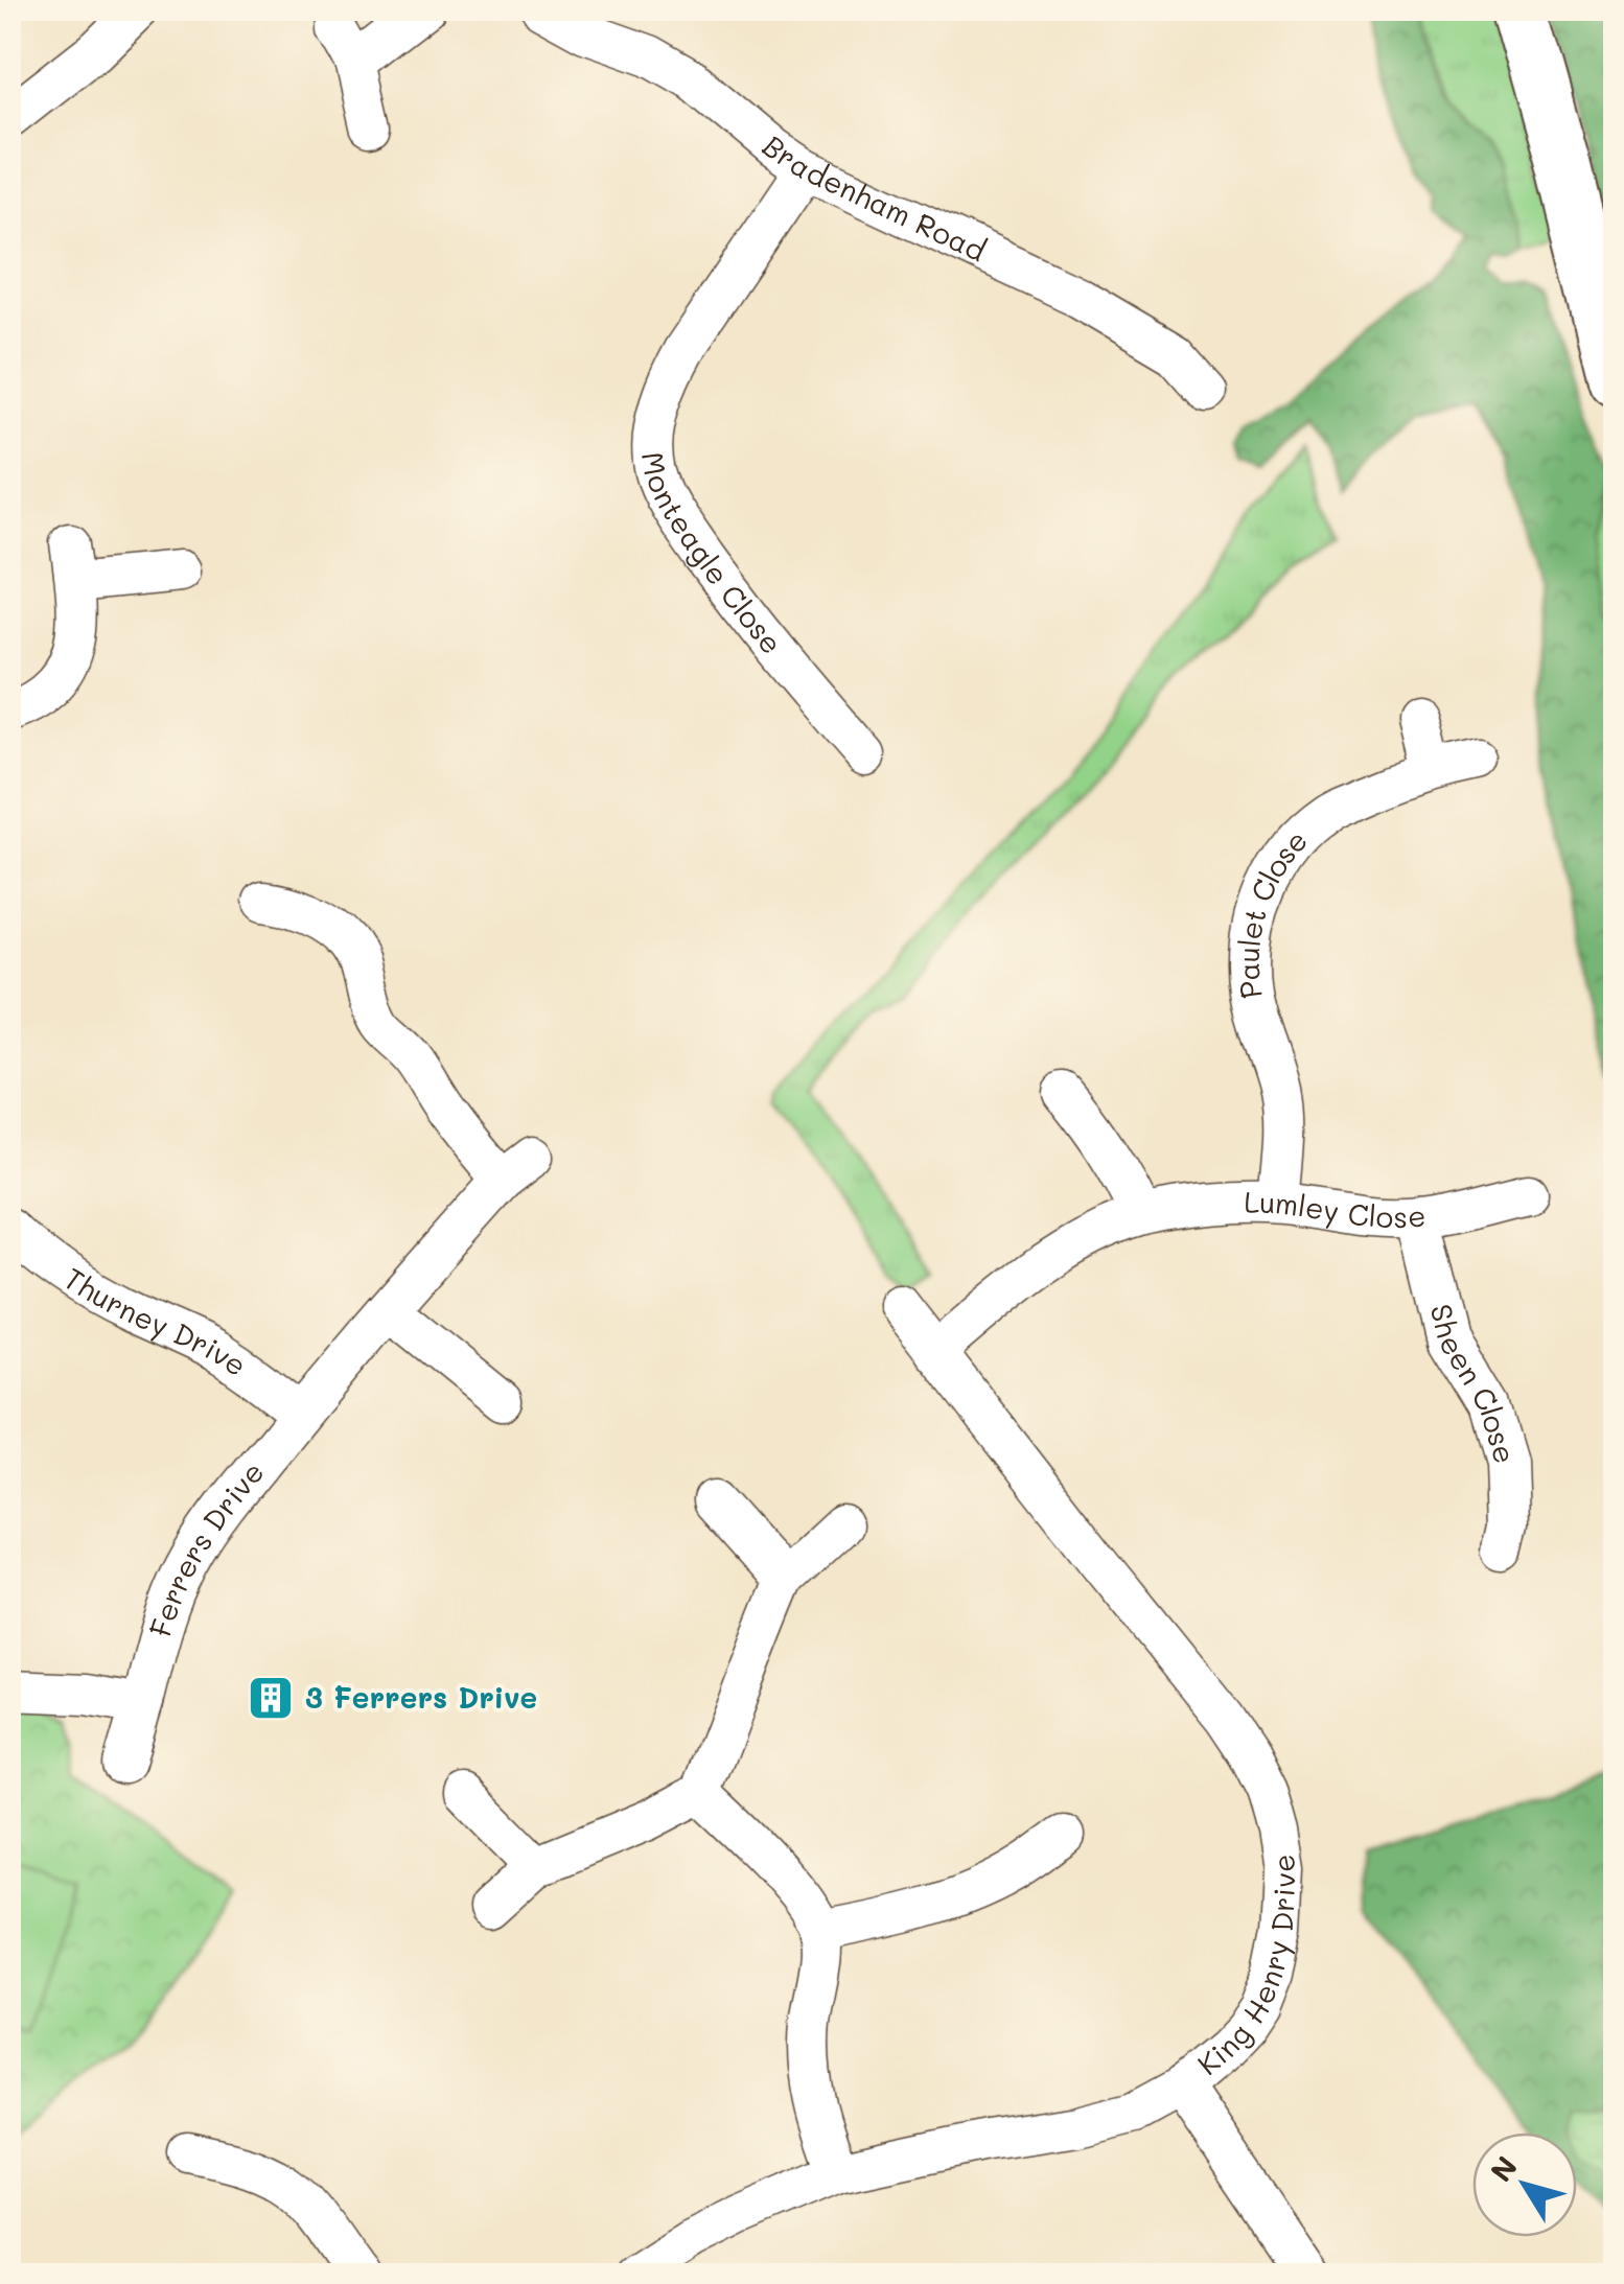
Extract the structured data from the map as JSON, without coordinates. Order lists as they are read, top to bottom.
{
  "streets": {
    "street": [
      "Bradenham Road",
      "Monteagle Close",
      "Paulet Close",
      "Lumley Close",
      "Thurney Drive",
      "Sheen Close",
      "Ferrers Drive",
      "King Henry Drive"
    ]
  },
  "crossings": [
    ["Bradenham Road", "Monteagle Close"],
    ["Paulet Close", "Lumley Close"],
    ["Lumley Close", "Sheen Close"],
    ["Lumley Close", "King Henry Drive"],
    ["Thurney Drive", "Ferrers Drive"]
  ],
  "places": {
    "building": ["3 Ferrers Drive"]
  },
  "north": "top left"
}
